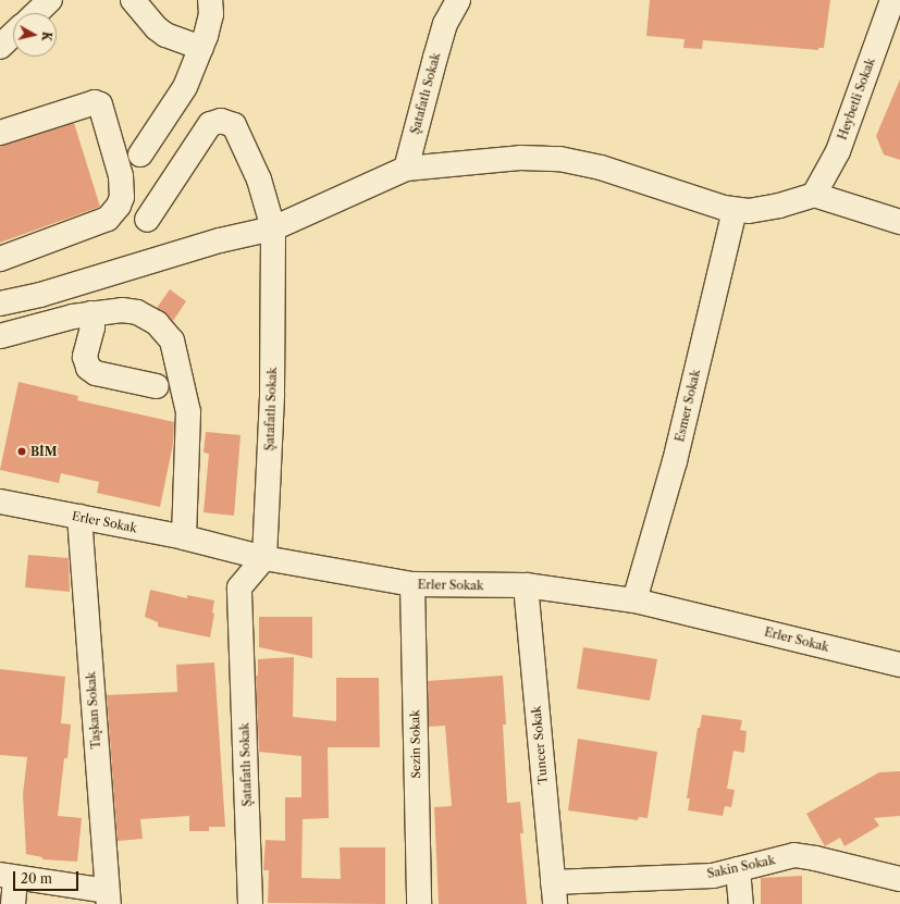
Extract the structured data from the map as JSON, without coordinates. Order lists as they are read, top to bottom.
{
  "streets": {
    "street": [
      "Şatafatlı Sokak",
      "Heybetli Sokak",
      "Esmer Sokak",
      "Erler Sokak",
      "Taşkan Sokak",
      "Sezin Sokak",
      "Tuncer Sokak",
      "Sakin Sokak"
    ]
  },
  "crossings": [
    ["Şatafatlı Sokak", "Erler Sokak"],
    ["Esmer Sokak", "Erler Sokak"],
    ["Erler Sokak", "Taşkan Sokak"],
    ["Erler Sokak", "Sezin Sokak"],
    ["Erler Sokak", "Tuncer Sokak"],
    ["Tuncer Sokak", "Sakin Sokak"]
  ],
  "places": ["BİM"],
  "scale_bar": "20 m",
  "north": "right"
}
